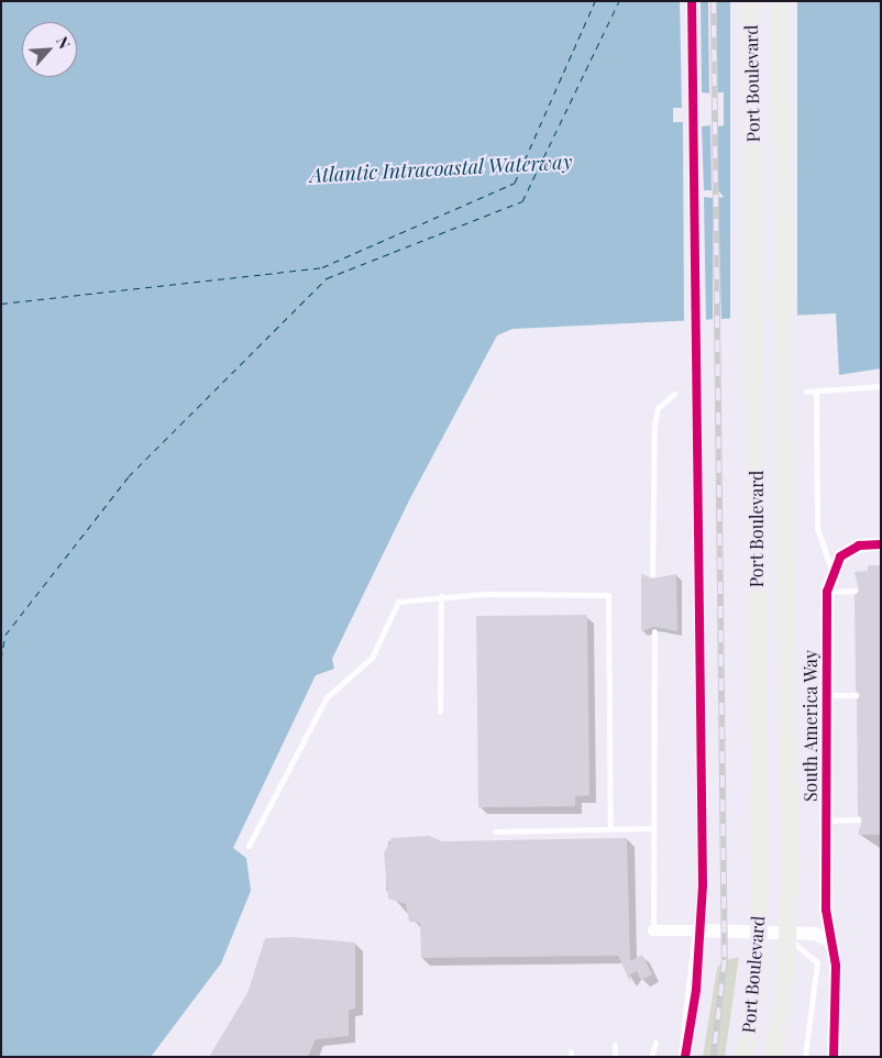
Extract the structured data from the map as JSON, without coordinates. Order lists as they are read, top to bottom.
{
  "streets": {
    "main road": ["Port Boulevard"],
    "street": ["South America Way"]
  },
  "water": ["Atlantic Intracoastal Waterway"],
  "north": "top right"
}
